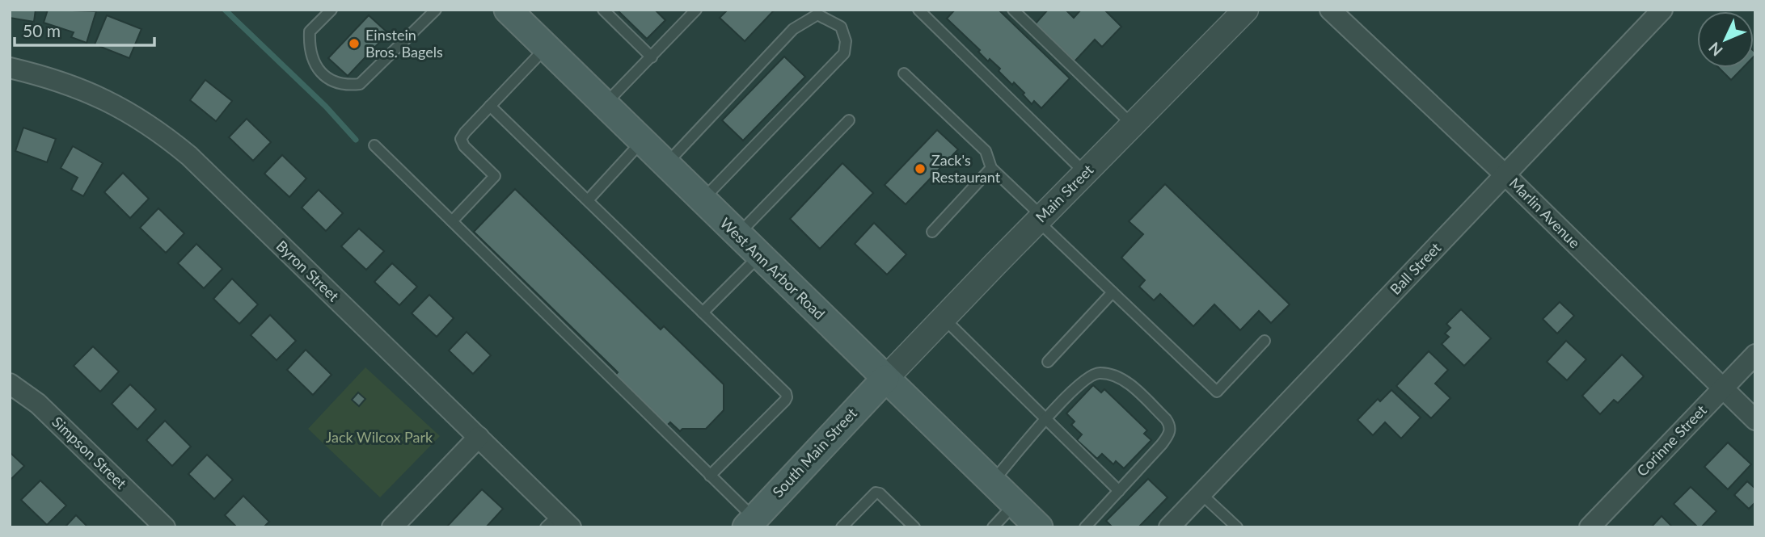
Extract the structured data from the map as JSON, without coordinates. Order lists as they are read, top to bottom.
{
  "streets": {
    "main road": ["West Ann Arbor Road", "South Main Street"],
    "street": [
      "Main Street",
      "Marlin Avenue",
      "Ball Street",
      "Byron Street",
      "Corinne Street",
      "Simpson Street"
    ]
  },
  "crossings": [
    ["Main Street", "West Ann Arbor Road"],
    ["Main Street", "South Main Street"],
    ["Marlin Avenue", "Ball Street"],
    ["Marlin Avenue", "Corinne Street"],
    ["West Ann Arbor Road", "South Main Street"]
  ],
  "parks": ["Jack Wilcox Park"],
  "places": ["Einstein Bros. Bagels", "Zack's Restaurant"],
  "scale_bar": "50 m",
  "north": "bottom left"
}
